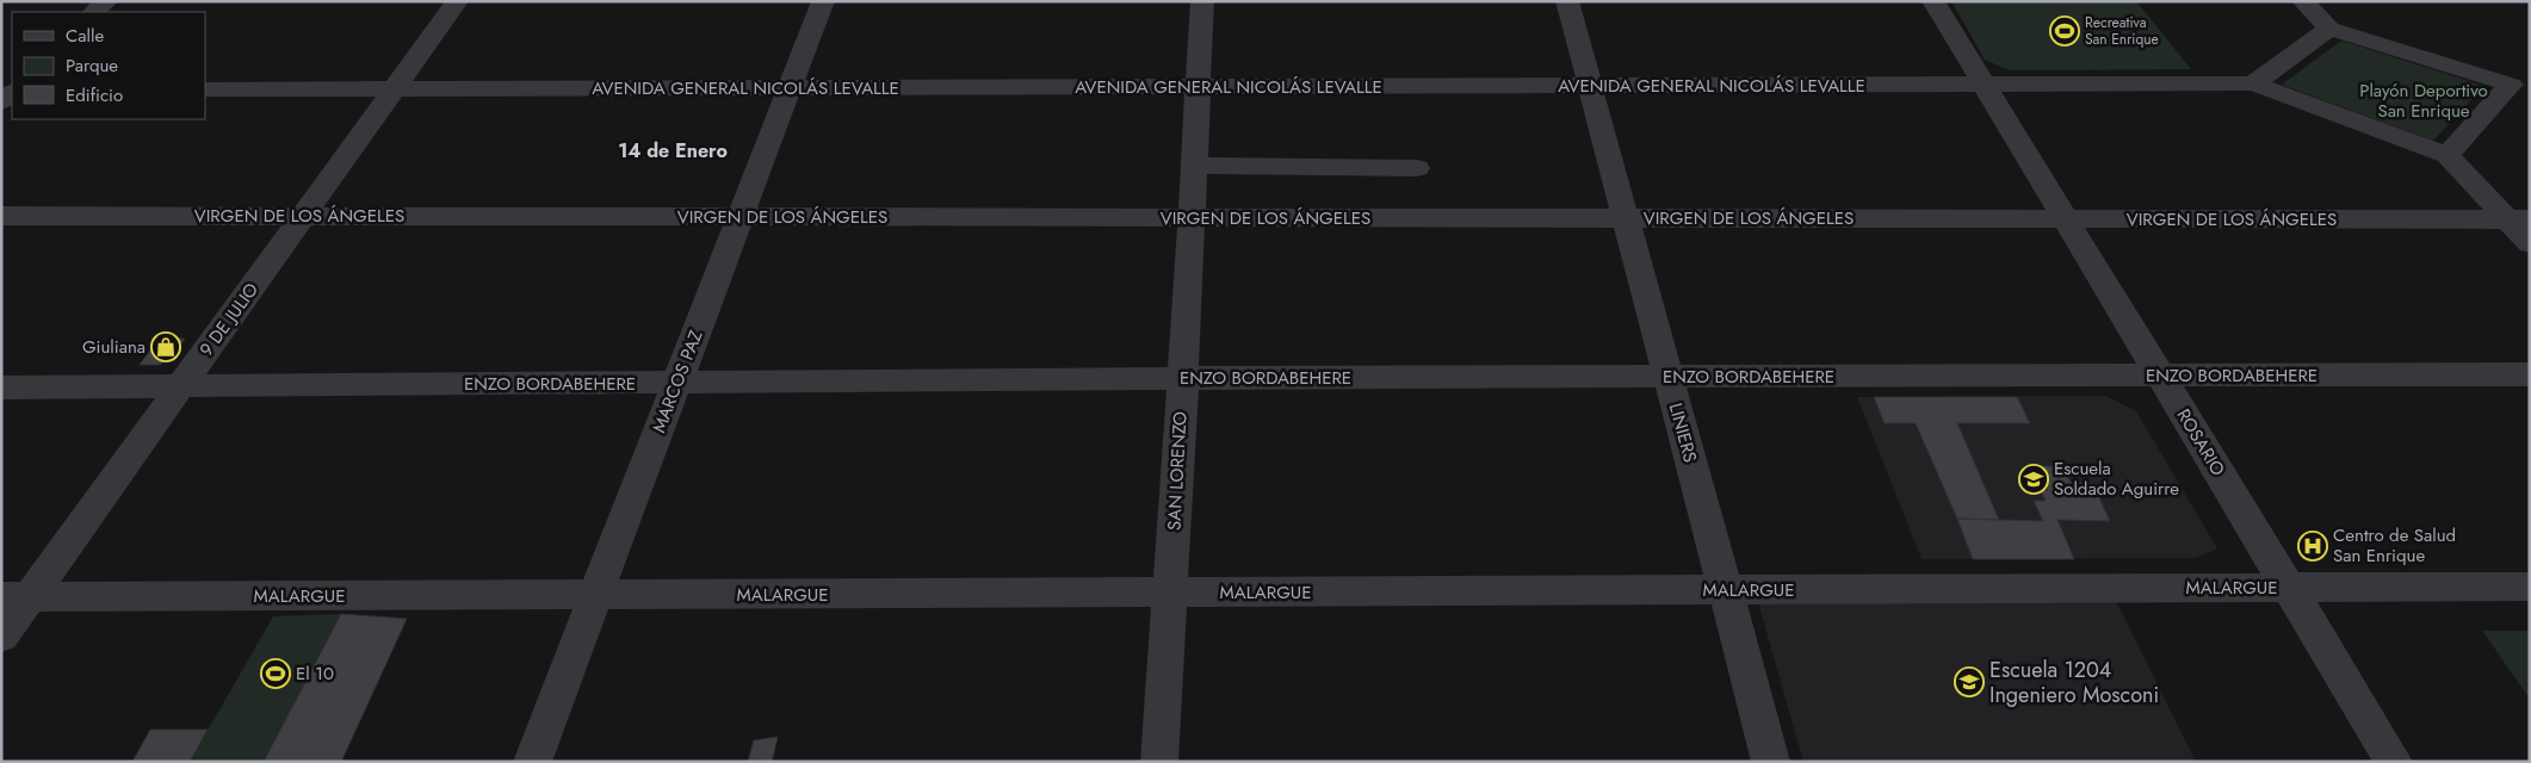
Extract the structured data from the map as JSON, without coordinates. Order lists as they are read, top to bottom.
{
  "streets": {
    "street": [
      "AVENIDA GENERAL NICOLÁS LEVALLE",
      "VIRGEN DE LOS ÁNGELES",
      "9 DE JULIO",
      "ENZO BORDABEHERE",
      "MARCOS PAZ",
      "LINIERS",
      "ROSARIO",
      "SAN LORENZO",
      "MALARGUE"
    ]
  },
  "crossings": [
    ["AVENIDA GENERAL NICOLÁS LEVALLE", "9 DE JULIO"],
    ["AVENIDA GENERAL NICOLÁS LEVALLE", "MARCOS PAZ"],
    ["AVENIDA GENERAL NICOLÁS LEVALLE", "LINIERS"],
    ["AVENIDA GENERAL NICOLÁS LEVALLE", "ROSARIO"],
    ["AVENIDA GENERAL NICOLÁS LEVALLE", "SAN LORENZO"],
    ["VIRGEN DE LOS ÁNGELES", "9 DE JULIO"],
    ["VIRGEN DE LOS ÁNGELES", "MARCOS PAZ"],
    ["VIRGEN DE LOS ÁNGELES", "LINIERS"],
    ["VIRGEN DE LOS ÁNGELES", "ROSARIO"],
    ["VIRGEN DE LOS ÁNGELES", "SAN LORENZO"],
    ["9 DE JULIO", "ENZO BORDABEHERE"],
    ["9 DE JULIO", "MALARGUE"],
    ["ENZO BORDABEHERE", "MARCOS PAZ"],
    ["ENZO BORDABEHERE", "LINIERS"],
    ["ENZO BORDABEHERE", "ROSARIO"],
    ["ENZO BORDABEHERE", "SAN LORENZO"],
    ["MARCOS PAZ", "MALARGUE"],
    ["LINIERS", "MALARGUE"],
    ["ROSARIO", "MALARGUE"],
    ["SAN LORENZO", "MALARGUE"]
  ],
  "districts": ["14 de Enero"],
  "parks": ["Playón Deportivo San Enrique"],
  "places": {
    "sports": ["Recreativa San Enrique", "El 10"],
    "shop": ["Giuliana"],
    "school or university": ["Escuela Soldado Aguirre", "Escuela 1204 Ingeniero Mosconi"],
    "hospital": ["Centro de Salud San Enrique"]
  },
  "legend": ["Calle", "Parque", "Edificio"]
}
